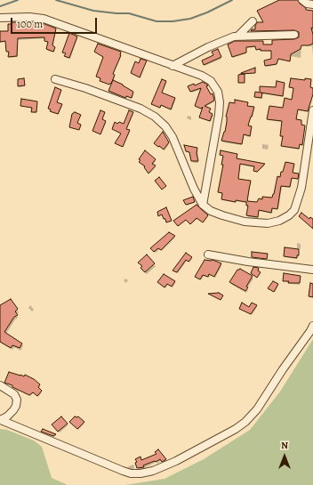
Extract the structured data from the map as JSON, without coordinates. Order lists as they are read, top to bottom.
{
  "scale_bar": "100 m",
  "north": "top"
}
